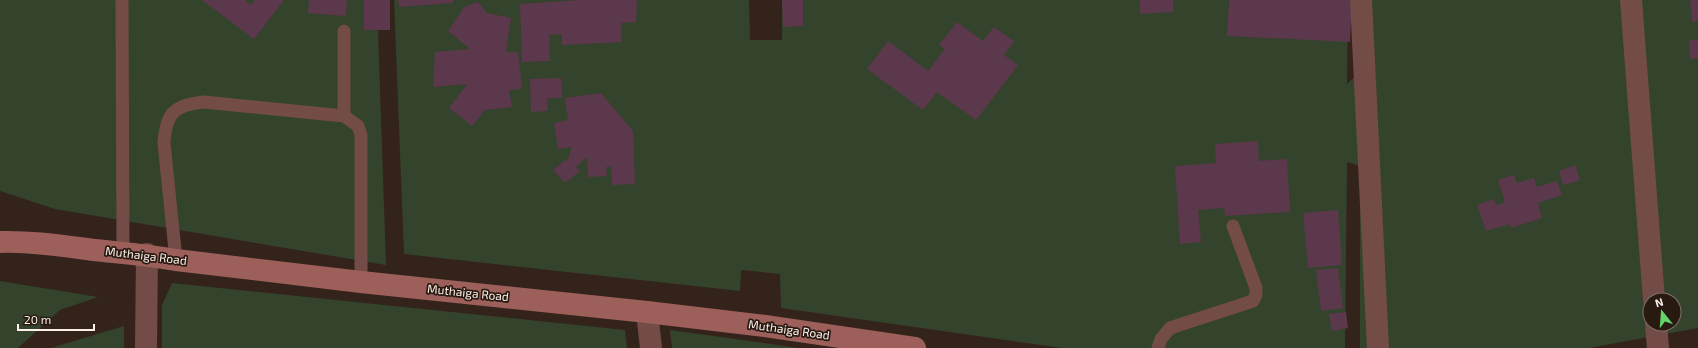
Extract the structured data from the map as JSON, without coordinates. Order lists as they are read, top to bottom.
{
  "streets": {
    "main road": ["Muthaiga Road"]
  },
  "scale_bar": "20 m",
  "north": "top"
}
